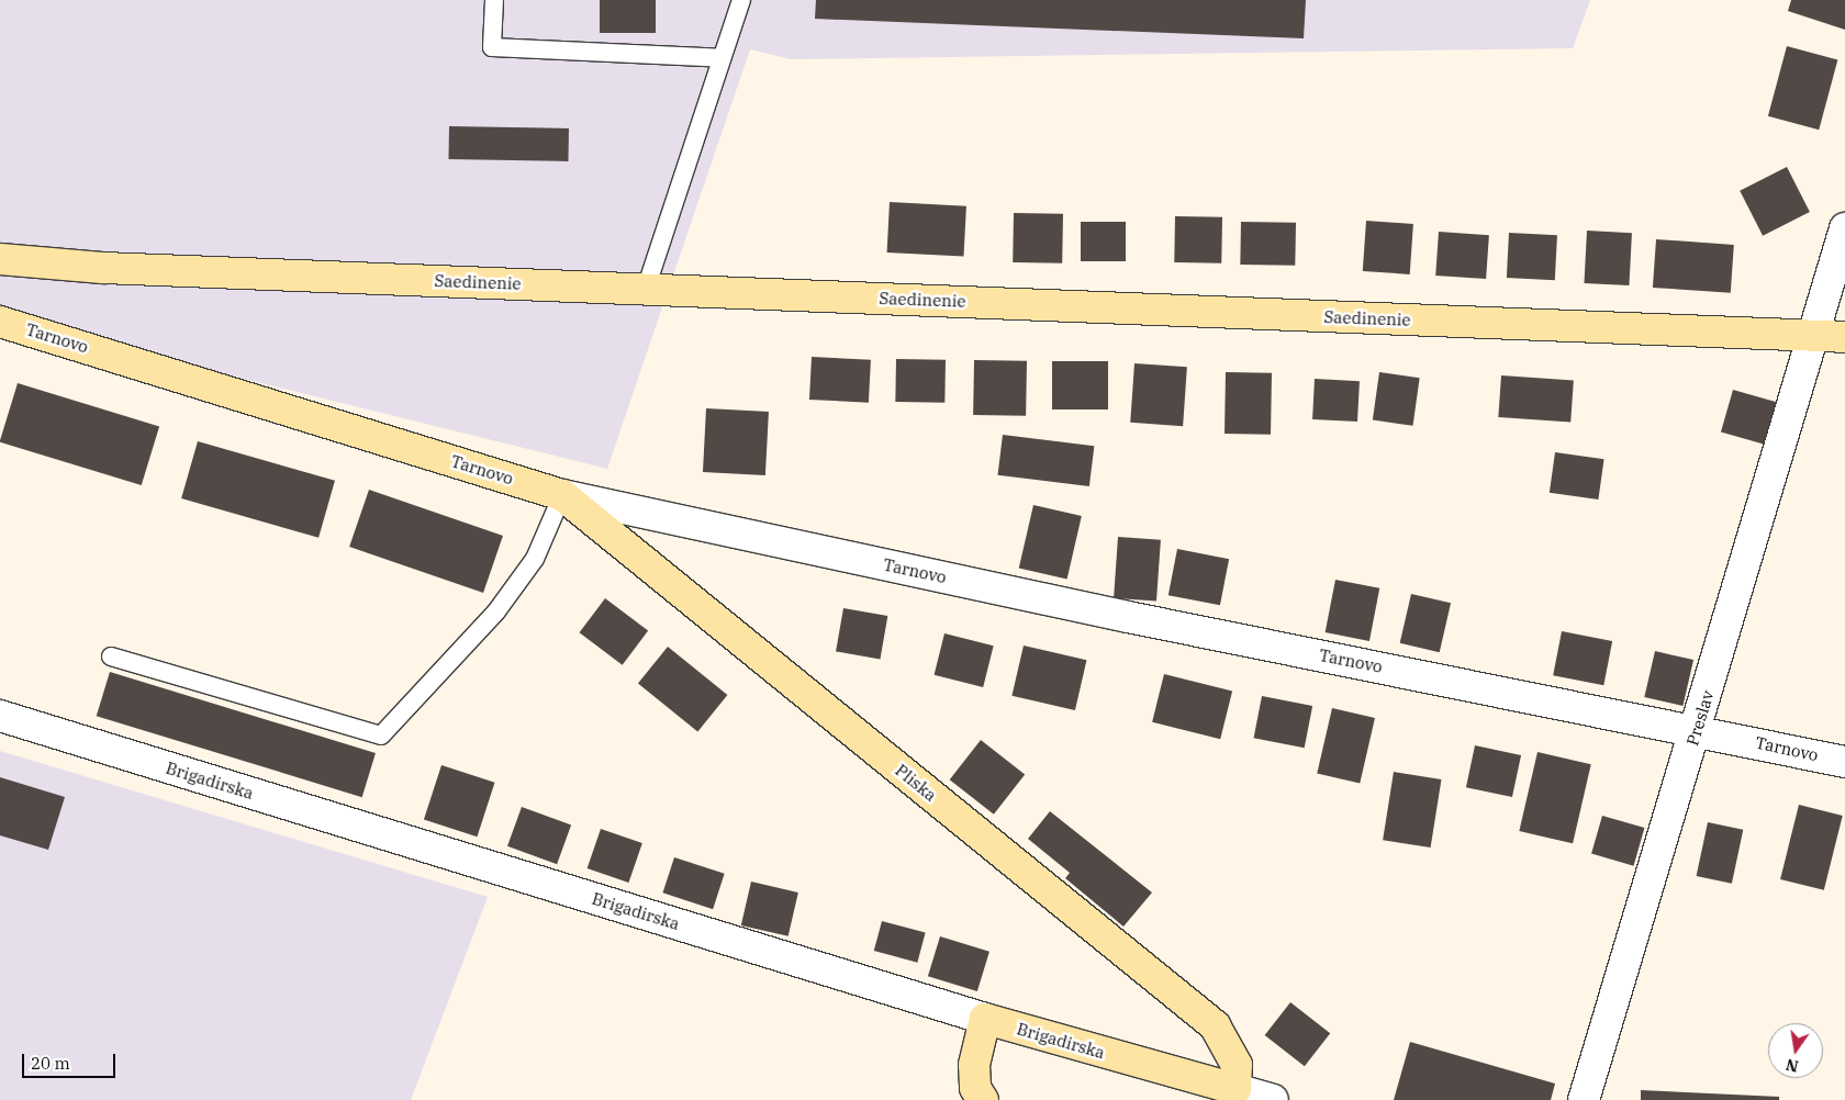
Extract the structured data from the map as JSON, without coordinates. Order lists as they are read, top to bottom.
{
  "streets": {
    "street": [
      "Saedinenie",
      "Tarnovo",
      "Preslav",
      "Brigadirska",
      "Pliska"
    ]
  },
  "crossings": [
    ["Saedinenie", "Preslav"],
    ["Tarnovo", "Preslav"],
    ["Tarnovo", "Pliska"],
    ["Brigadirska", "Pliska"]
  ],
  "scale_bar": "20 m",
  "north": "bottom"
}
